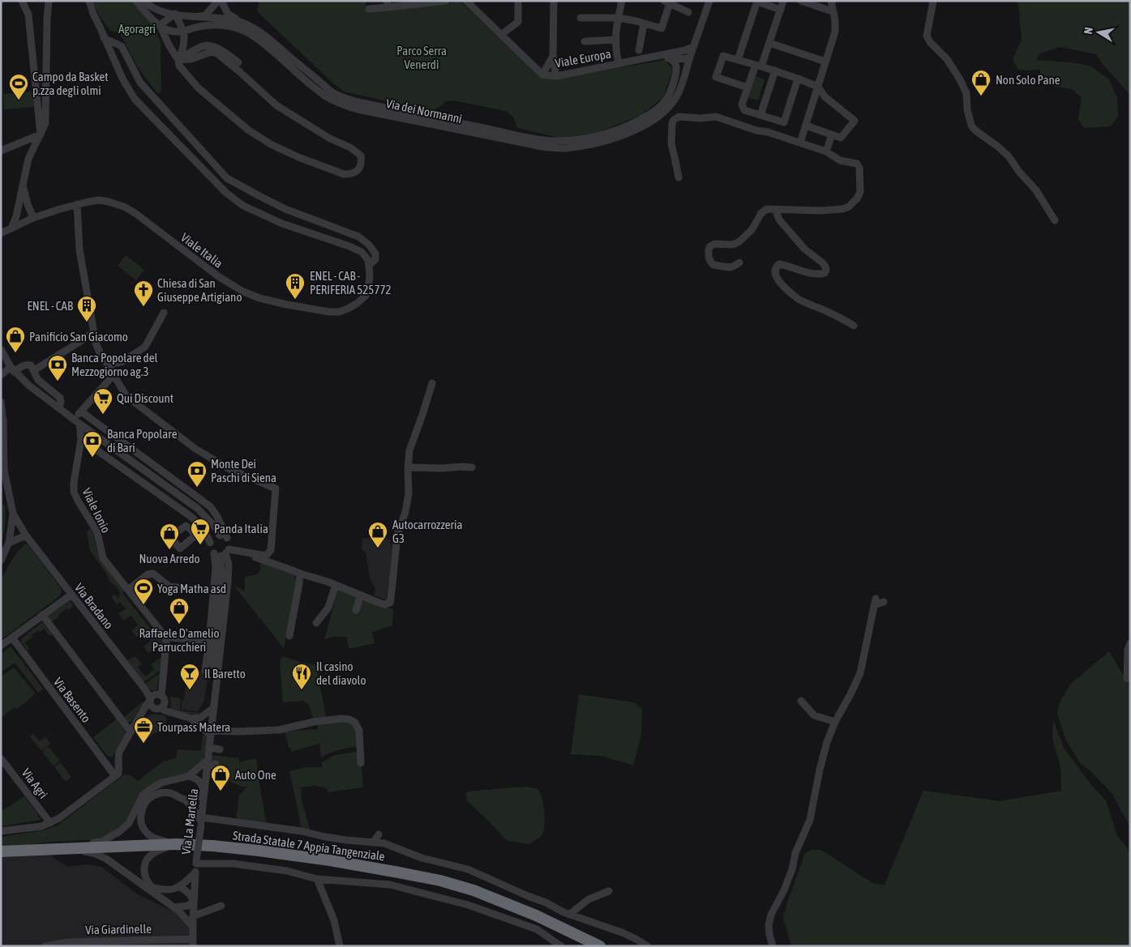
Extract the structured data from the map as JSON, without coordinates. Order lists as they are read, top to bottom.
{
  "streets": {
    "highway": ["Strada Statale 7 Appia Tangenziale"],
    "street": [
      "Viale Europa",
      "Via dei Normanni",
      "Viale Italia",
      "Viale Ionio",
      "Via Bradano",
      "Via Basento",
      "Via Agri",
      "Via La Martella",
      "Via Giardinelle"
    ]
  },
  "crossings": [
    ["Viale Europa", "Via dei Normanni"],
    ["Via La Martella", "Via Giardinelle"]
  ],
  "parks": ["Agoragri", "Parco Serra Venerdì"],
  "places": {
    "shop": [
      "Non Solo Pane",
      "Panificio San Giacomo",
      "Autocarrozzeria G3",
      "Nuova Arredo",
      "Raffaele D'amelio Parrucchieri",
      "Auto One"
    ],
    "sports": ["Campo da Basket p.zza degli olmi", "Yoga Matha asd"],
    "building": ["ENEL - CAB - PERIFERIA 525772", "ENEL - CAB"],
    "church": ["Chiesa di San Giuseppe Artigiano"],
    "bank": ["Banca Popolare del Mezzogiorno ag.3", "Banca Popolare di Bari", "Monte Dei Paschi di Siena"],
    "supermarket": ["Qui Discount", "Panda Italia"],
    "bar": ["Il Baretto"],
    "restaurant": ["Il casino del diavolo"],
    "office": ["Tourpass Matera"]
  },
  "north": "left"
}
